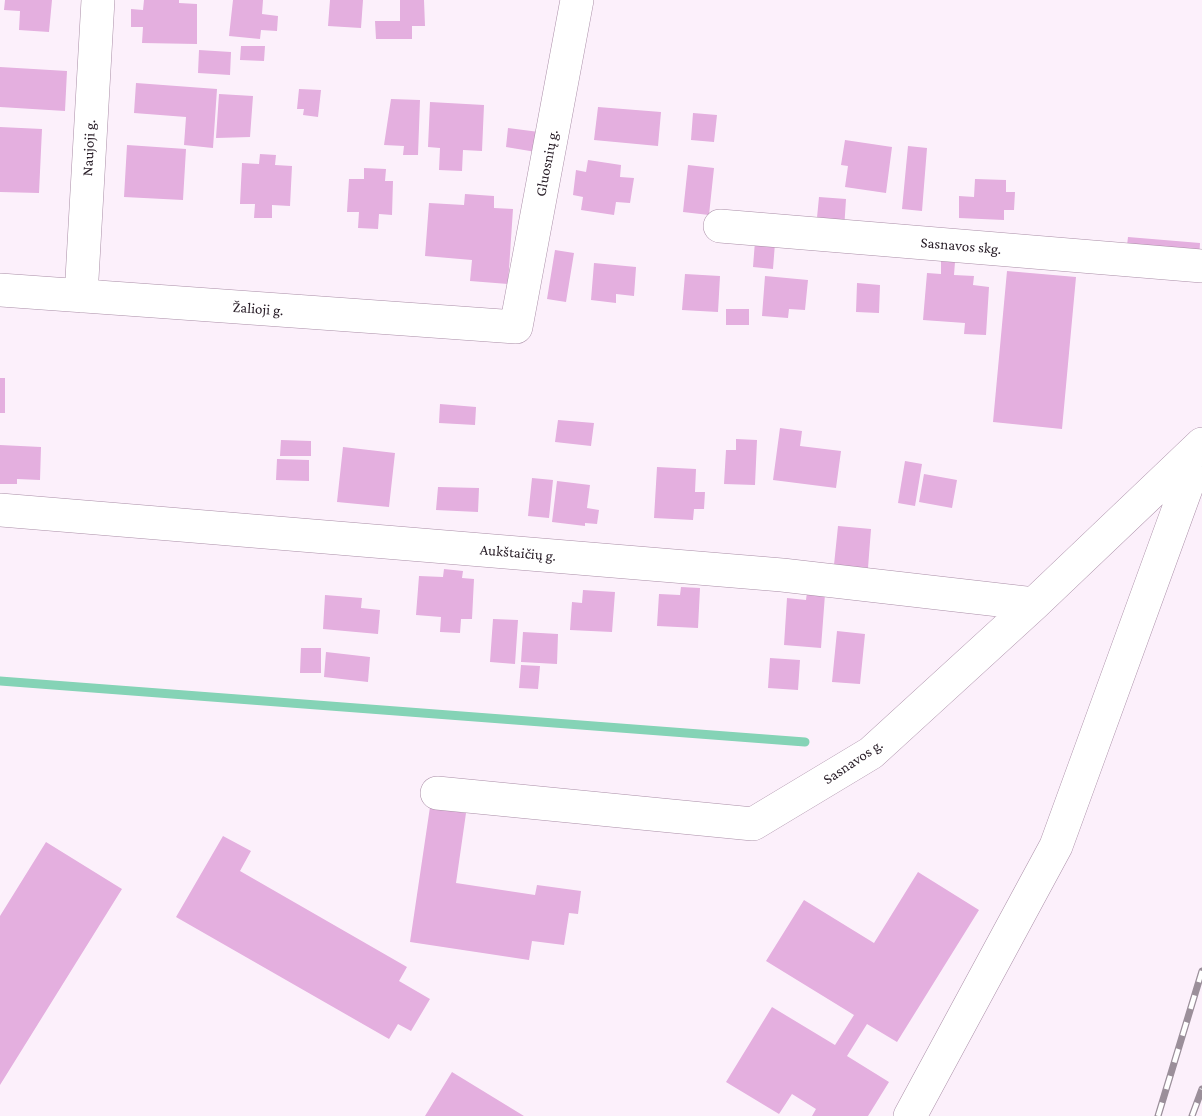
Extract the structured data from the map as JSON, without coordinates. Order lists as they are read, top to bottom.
{
  "streets": {
    "street": [
      "Naujoji g.",
      "Gluosnių g.",
      "Sasnavos skg.",
      "Žalioji g.",
      "Aukštaičių g.",
      "Sasnavos g."
    ]
  },
  "crossings": [
    ["Naujoji g.", "Žalioji g."],
    ["Gluosnių g.", "Žalioji g."],
    ["Aukštaičių g.", "Sasnavos g."]
  ]
}
